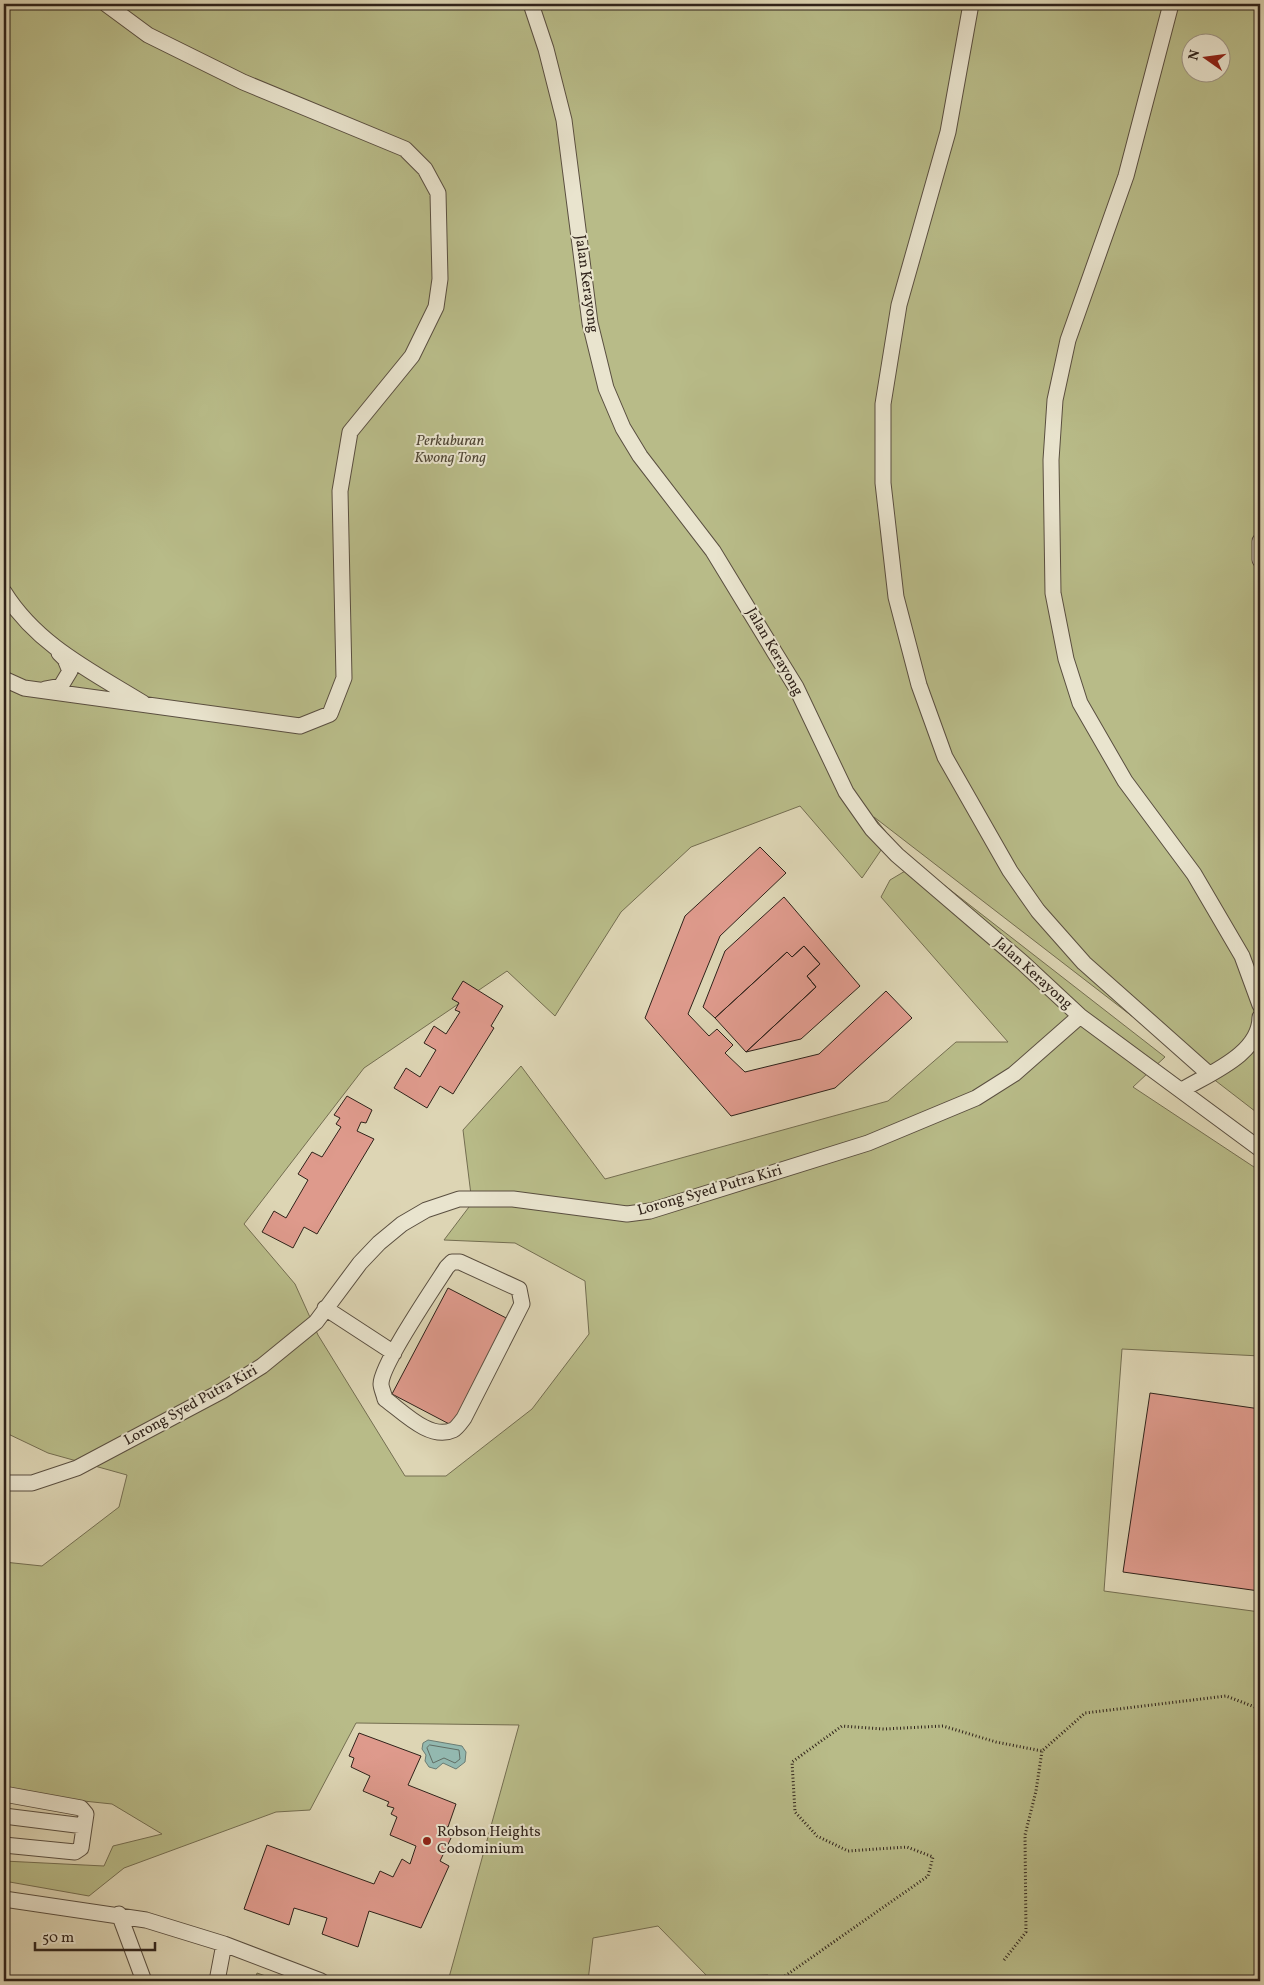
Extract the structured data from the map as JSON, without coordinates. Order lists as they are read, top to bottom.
{
  "streets": {
    "street": ["Jalan Kerayong", "Lorong Syed Putra Kiri"]
  },
  "crossings": [
    ["Jalan Kerayong", "Lorong Syed Putra Kiri"]
  ],
  "parks": ["Perkuburan Kwong Tong"],
  "places": ["Robson Heights Codominium"],
  "scale_bar": "50 m",
  "north": "left"
}
